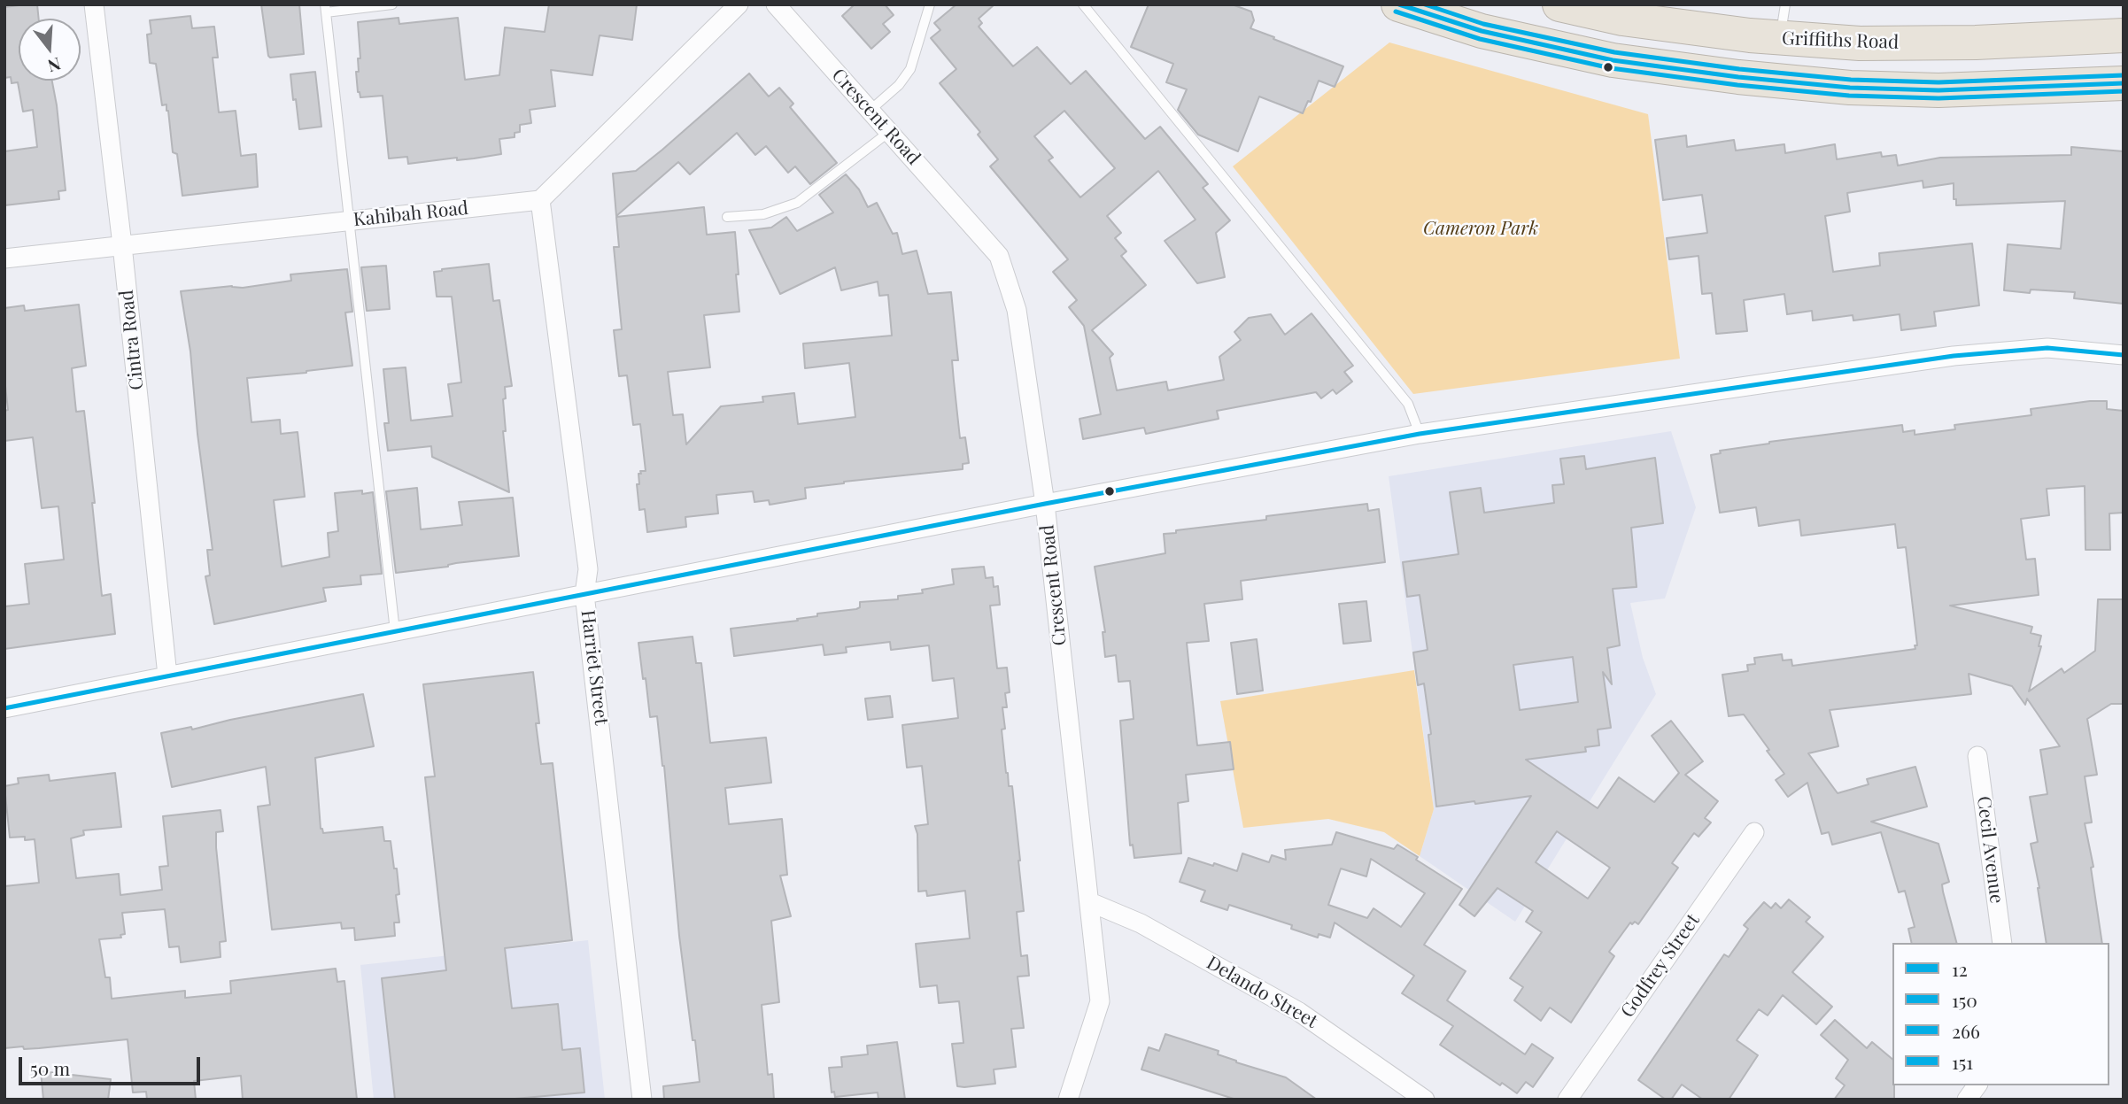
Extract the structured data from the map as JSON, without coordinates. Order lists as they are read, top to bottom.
{
  "streets": {
    "highway": ["Griffiths Road"],
    "street": [
      "Crescent Road",
      "Kahibah Road",
      "Cintra Road",
      "Harriet Street",
      "Cecil Avenue",
      "Godfrey Street",
      "Delando Street"
    ]
  },
  "crossings": [
    ["Crescent Road", "Delando Street"],
    ["Kahibah Road", "Cintra Road"],
    ["Kahibah Road", "Harriet Street"]
  ],
  "parks": ["Cameron Park"],
  "lines": [
    "transit line 150",
    "transit line 151",
    "transit line 266",
    "transit line 12"
  ],
  "legend": [
    "12",
    "150",
    "266",
    "151"
  ],
  "scale_bar": "50 m",
  "north": "bottom"
}
